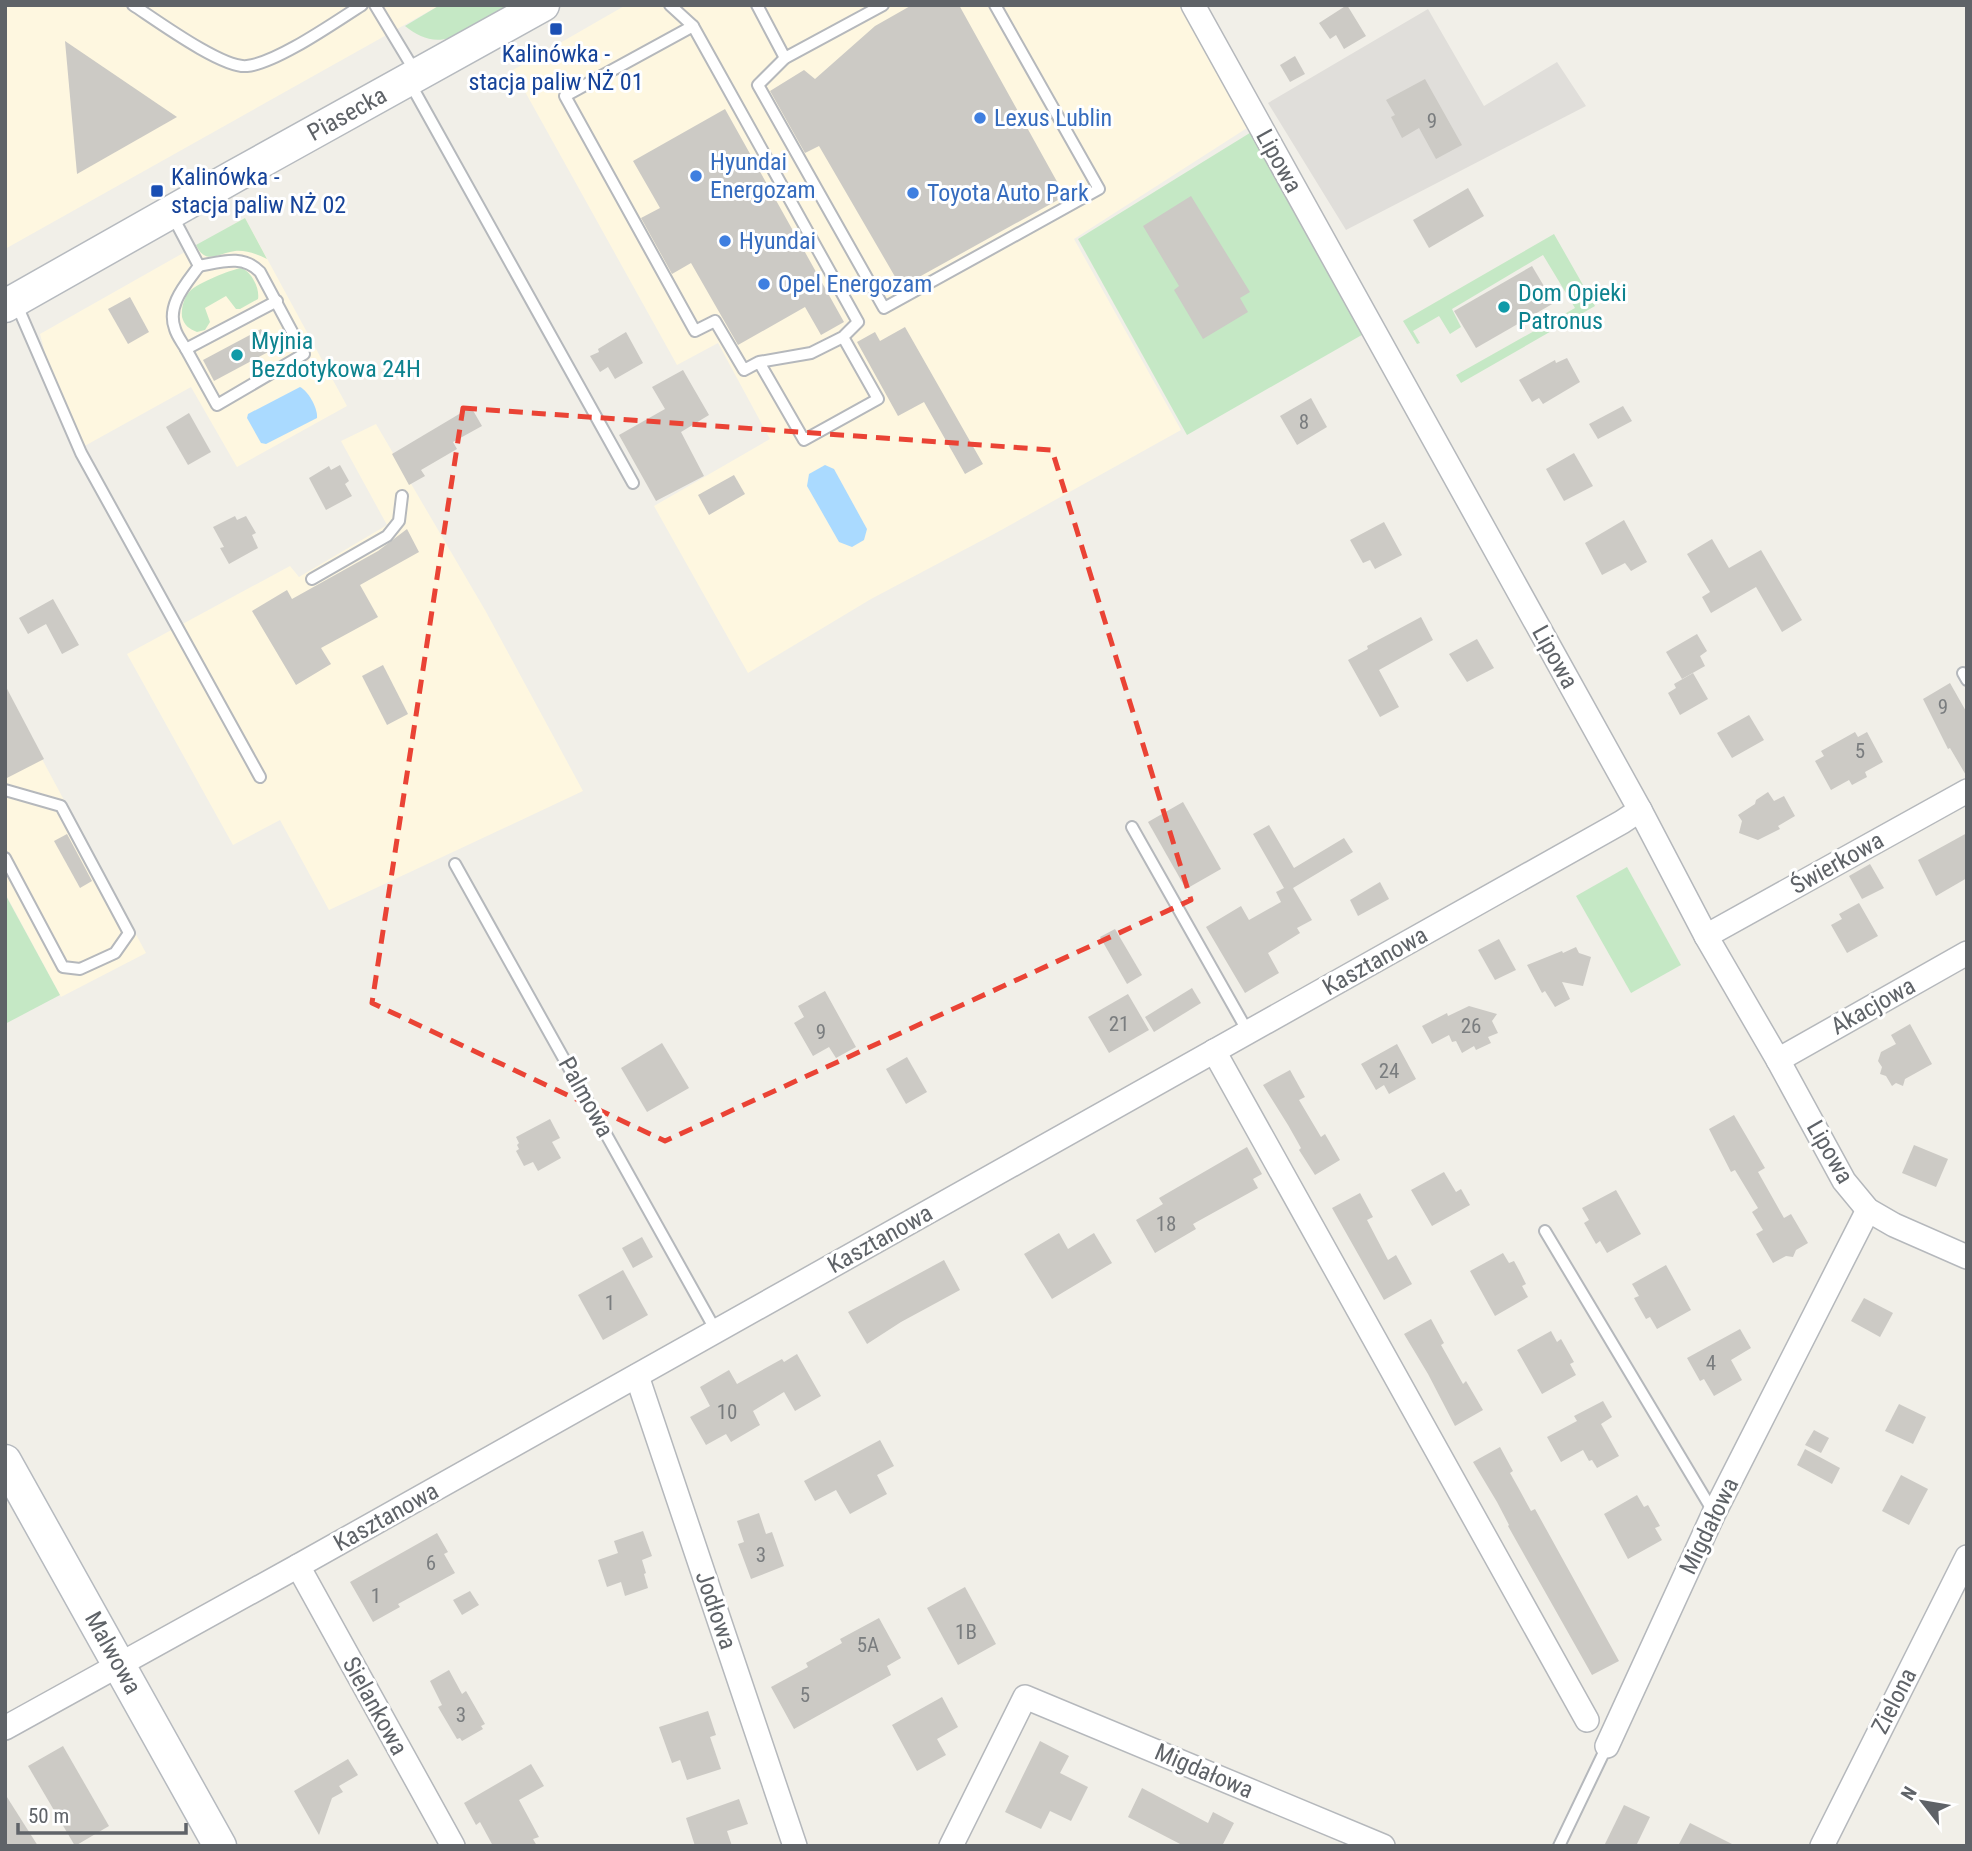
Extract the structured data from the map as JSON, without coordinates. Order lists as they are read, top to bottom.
{
  "streets": {
    "street": [
      "Piasecka",
      "Lipowa",
      "Świerkowa",
      "Kasztanowa",
      "Akacjowa",
      "Migdałowa",
      "Jodłowa",
      "Malwowa",
      "Zielona",
      "Sielankowa"
    ],
    "lane": ["Palmowa"]
  },
  "crossings": [
    ["Lipowa", "Świerkowa"],
    ["Lipowa", "Kasztanowa"],
    ["Lipowa", "Akacjowa"],
    ["Lipowa", "Migdałowa"],
    ["Kasztanowa", "Palmowa"],
    ["Kasztanowa", "Jodłowa"],
    ["Kasztanowa", "Malwowa"],
    ["Kasztanowa", "Sielankowa"]
  ],
  "places": {
    "transit": ["Kalinówka - stacja paliw NŻ 01", "Kalinówka - stacja paliw NŻ 02"],
    "other": [
      "Lexus Lublin",
      "Hyundai Energozam",
      "Toyota Auto Park",
      "Hyundai",
      "Opel Energozam",
      "Dom Opieki Patronus",
      "Myjnia Bezdotykowa 24H"
    ]
  },
  "house_numbers": [
    "9",
    "8",
    "9",
    "5",
    "21",
    "26",
    "9",
    "24",
    "18",
    "1",
    "4",
    "10",
    "3",
    "6",
    "1",
    "1B",
    "5A",
    "5",
    "3"
  ],
  "scale_bar": "50 m",
  "north": "top left"
}
